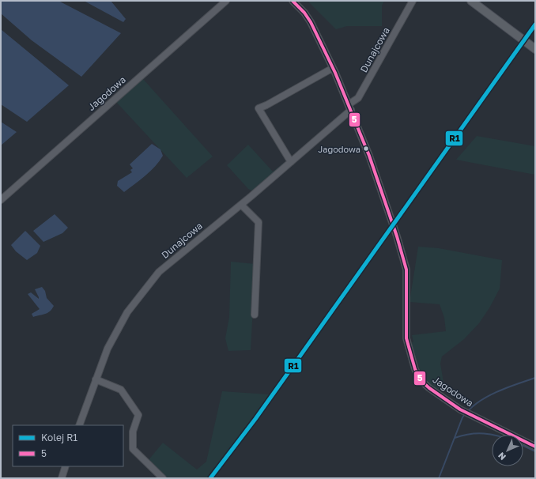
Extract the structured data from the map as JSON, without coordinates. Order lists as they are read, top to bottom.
{
  "streets": {
    "street": ["Dunajcowa", "Jagodowa"]
  },
  "crossings": [
    ["Dunajcowa", "Jagodowa"]
  ],
  "places": ["Jagodowa"],
  "lines": ["transit line 5", "rail line R1"],
  "legend": ["Kolej R1", "5"],
  "north": "bottom left"
}
